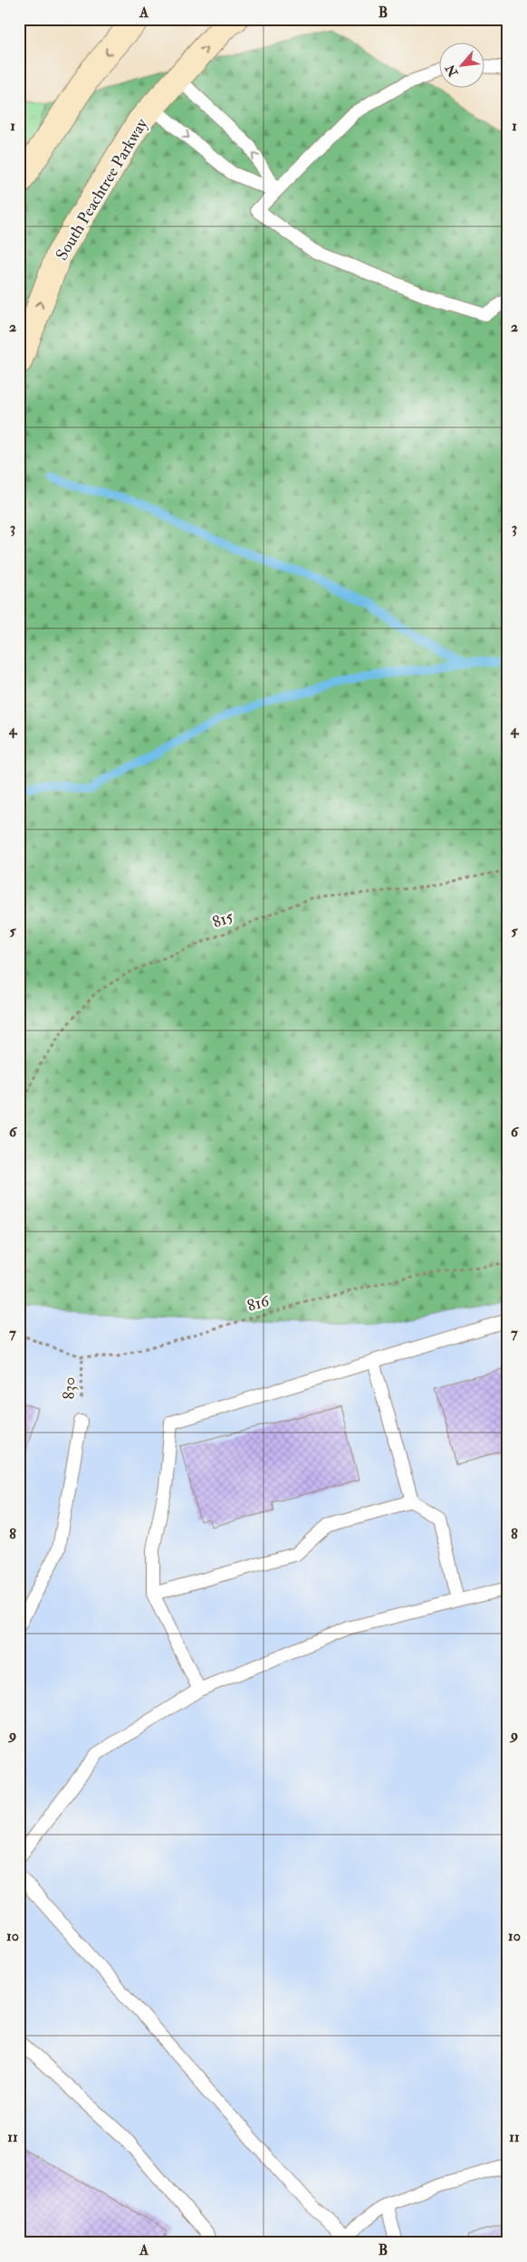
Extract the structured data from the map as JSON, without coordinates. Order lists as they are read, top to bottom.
{
  "streets": {
    "main road": ["South Peachtree Parkway"],
    "path": ["815", "816", "830"]
  },
  "crossings": [
    ["816", "830"]
  ],
  "north": "bottom left",
  "grid": {
    "columns": ["A", "B"],
    "rows": [
      "1",
      "2",
      "3",
      "4",
      "5",
      "6",
      "7",
      "8",
      "9",
      "10",
      "11"
    ]
  }
}
